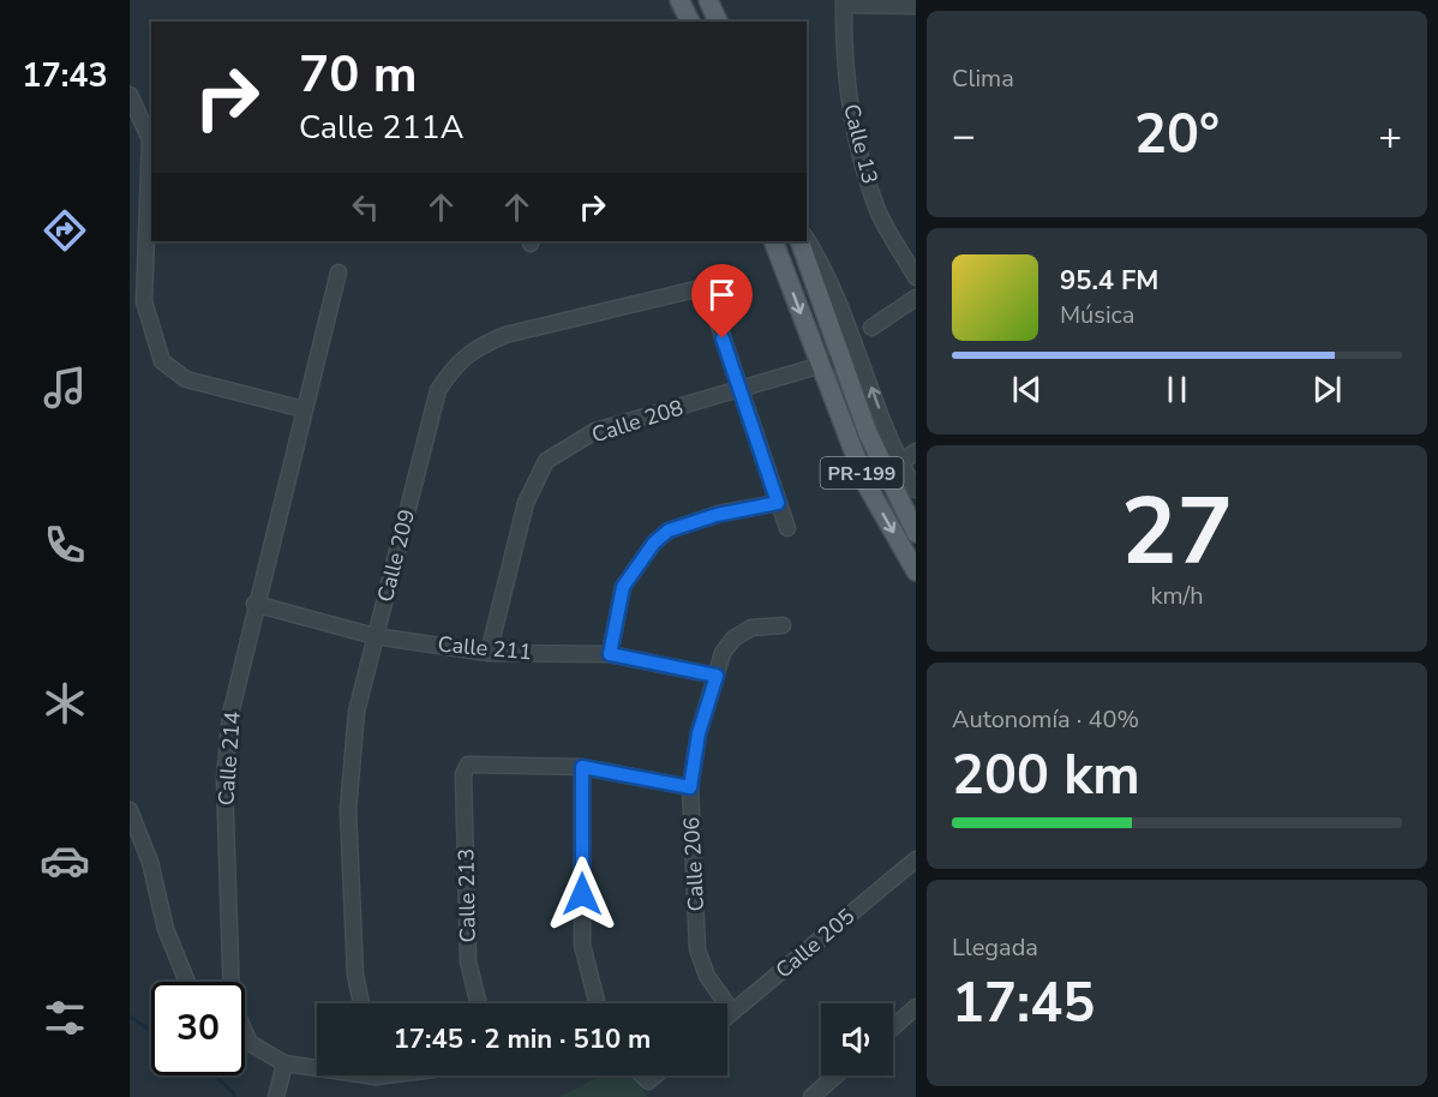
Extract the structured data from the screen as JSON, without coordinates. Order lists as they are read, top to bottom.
{
  "streets": {
    "main road": ["PR-199"],
    "street": [
      "Calle 13",
      "Calle 208",
      "Calle 209",
      "Calle 211",
      "Calle 214",
      "Calle 206",
      "Calle 213",
      "Calle 205"
    ]
  },
  "crossings": [
    ["Calle 208", "PR-199"],
    ["Calle 208", "Calle 209"],
    ["Calle 208", "Calle 211"],
    ["Calle 209", "Calle 211"],
    ["Calle 211", "Calle 214"],
    ["Calle 211", "Calle 206"],
    ["Calle 206", "Calle 205"]
  ],
  "page": {
    "tabs": "17:43",
    "tile": [
      "Clima",
      ["27", "km/h"],
      ["Autonomía · 40%", "200 km"],
      ["Llegada", "17:45"]
    ],
    "turn": ["70 m", "Calle 211A"],
    "heat": ["−", "20°", "+"],
    "song": ["95.4 FM", "Música"],
    "limit": "30",
    "trip": "17:45 · 2 min · 510 m"
  }
}
